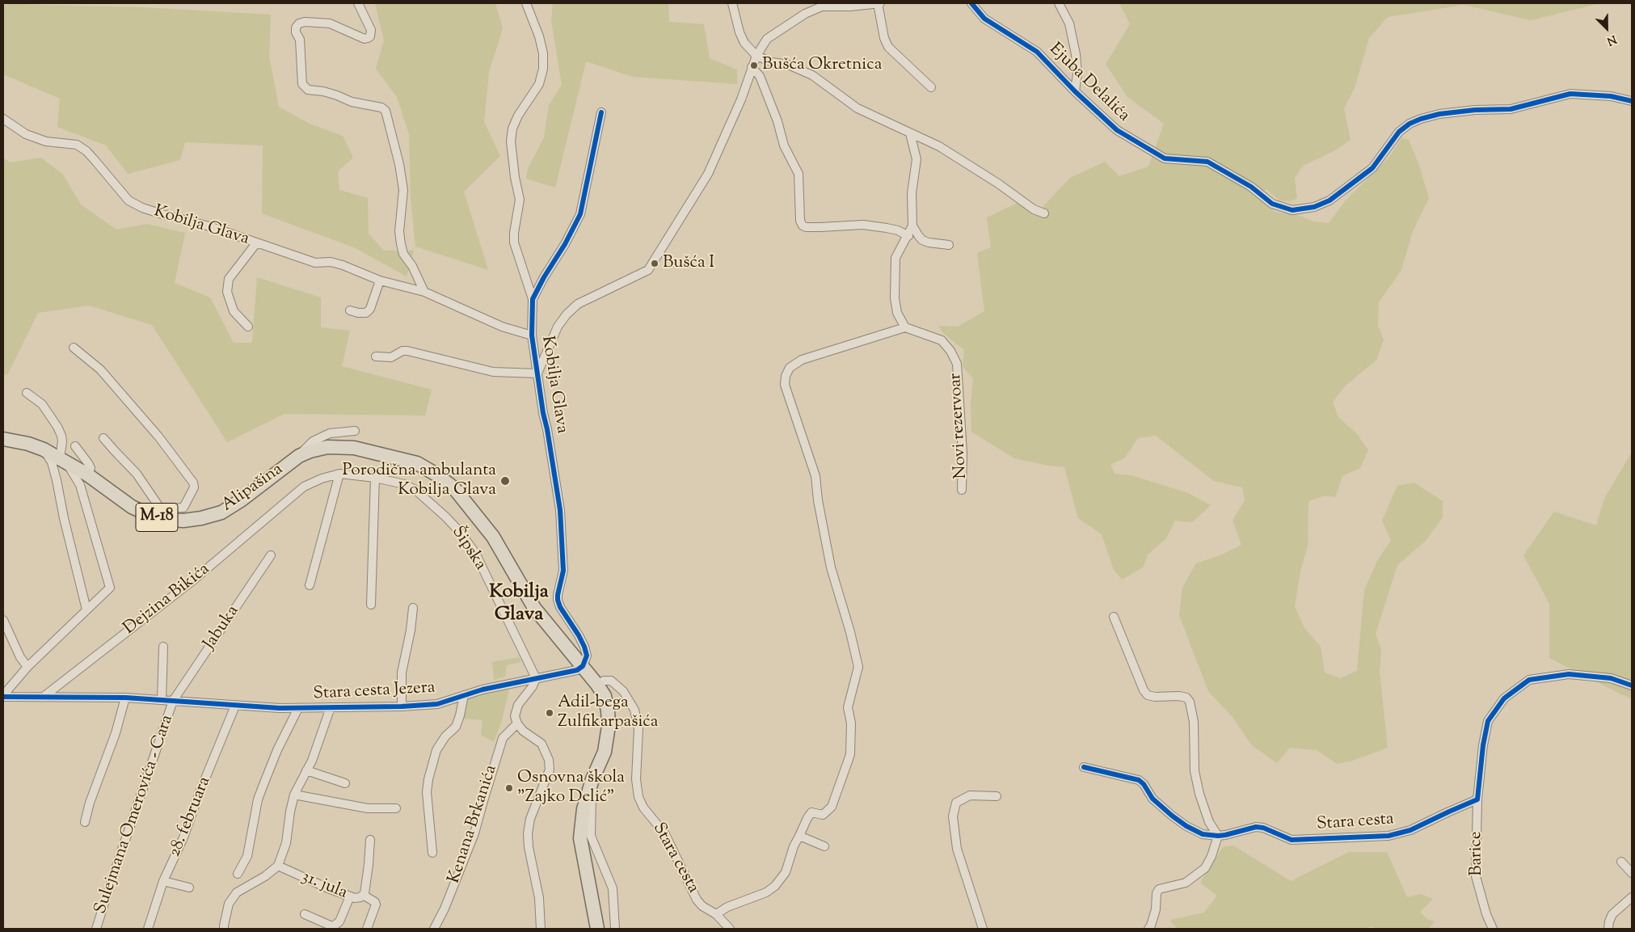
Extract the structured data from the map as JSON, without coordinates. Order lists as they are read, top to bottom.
{
  "streets": {
    "main road": ["Alipašina", "M-18"],
    "street": [
      "Ejuba Delalića",
      "Kobilja Glava",
      "Novi rezervoar",
      "Šipska",
      "Dejzina Bikića",
      "Jabuka",
      "Stara cesta Jezera",
      "Sulejmana Omerovića - Cara",
      "28. februara",
      "Stara cesta",
      "Kenana Brkanića",
      "Barice",
      "31. jula"
    ]
  },
  "crossings": [
    ["Kobilja Glava", "M-18"],
    ["Kobilja Glava", "Stara cesta Jezera"],
    ["Alipašina", "M-18"],
    ["M-18", "Stara cesta Jezera"],
    ["M-18", "Stara cesta"],
    ["Šipska", "Dejzina Bikića"],
    ["Šipska", "Stara cesta Jezera"],
    ["Dejzina Bikića", "Sulejmana Omerovića - Cara"],
    ["Jabuka", "Sulejmana Omerovića - Cara"],
    ["Stara cesta Jezera", "Sulejmana Omerovića - Cara"],
    ["Stara cesta Jezera", "28. februara"],
    ["Sulejmana Omerovića - Cara", "28. februara"],
    ["Stara cesta", "Barice"]
  ],
  "districts": ["Kobilja Glava"],
  "places": [
    "Bušća Okretnica",
    "Bušća I",
    "Porodična ambulanta Kobilja Glava",
    "Adil-bega Zulfikarpašića",
    "Osnovna škola \"Zajko Delić\""
  ],
  "north": "bottom right"
}
